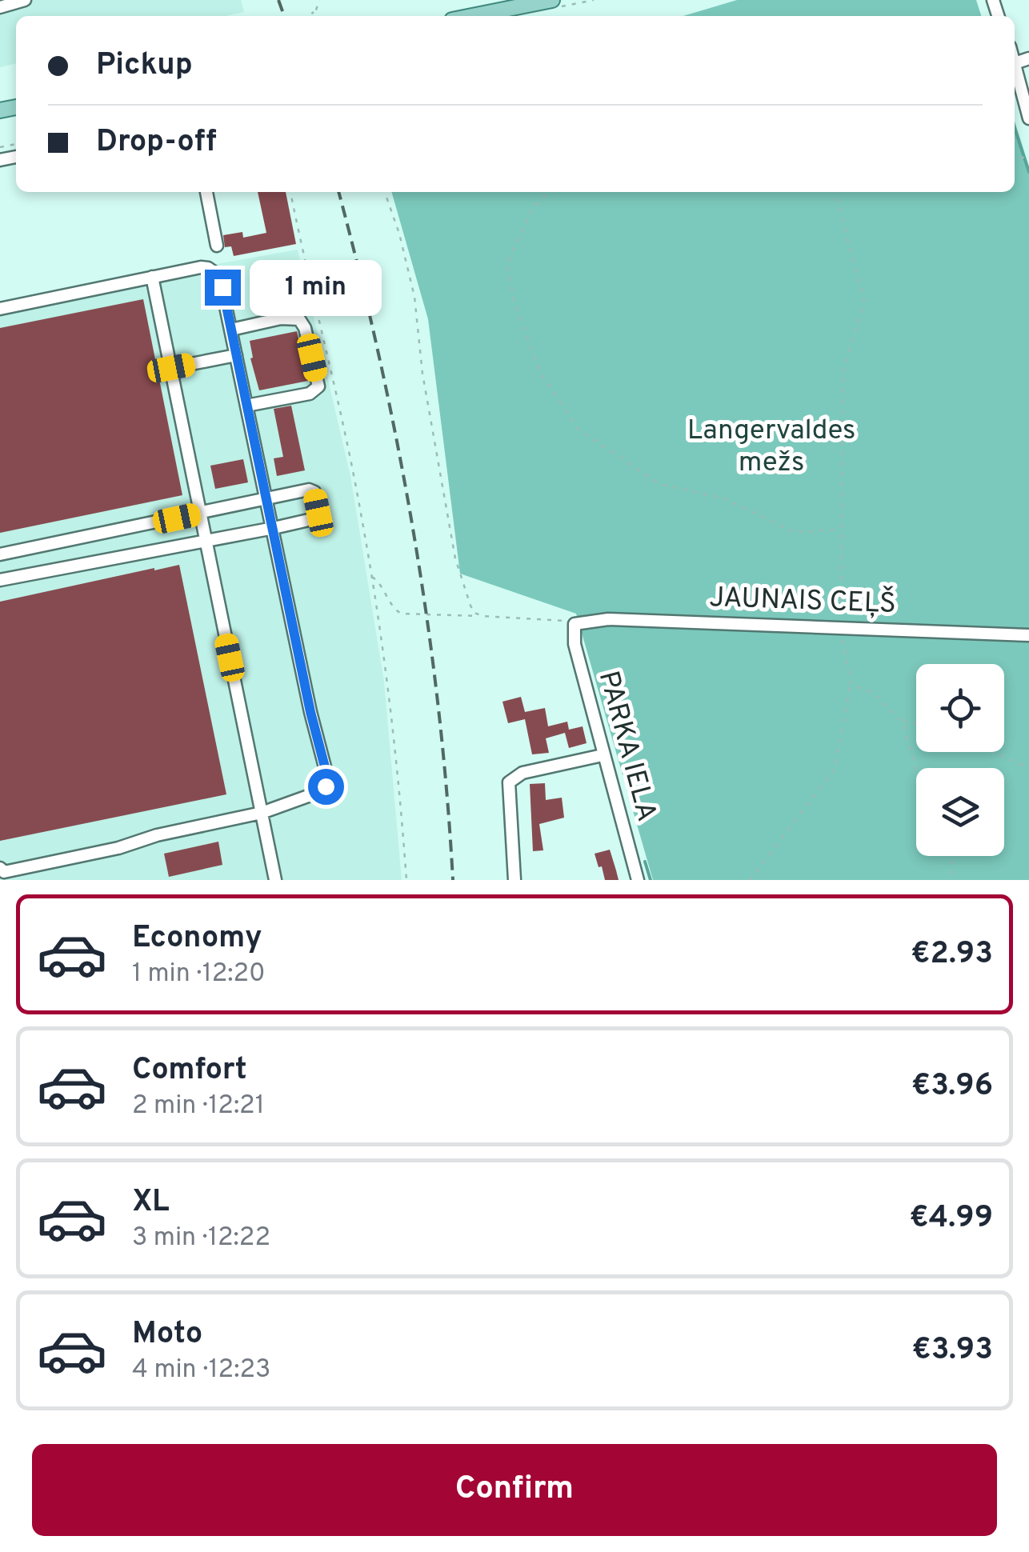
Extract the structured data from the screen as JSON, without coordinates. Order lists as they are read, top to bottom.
{
  "streets": {
    "street": ["JAUNAIS CEĻŠ", "PARKA IELA"]
  },
  "crossings": [
    ["JAUNAIS CEĻŠ", "PARKA IELA"]
  ],
  "parks": ["Langervaldes mežs"],
  "page": {
    "banner": ["Pickup", "Drop-off"],
    "bubble": "1 min",
    "list": [
      {
        "name": "Economy",
        "note": "1 min · 12:20",
        "value": "€2.93"
      },
      {
        "name": "Comfort",
        "note": "2 min · 12:21",
        "value": "€3.96"
      },
      {
        "name": "XL",
        "note": "3 min · 12:22",
        "value": "€4.99"
      },
      {
        "name": "Moto",
        "note": "4 min · 12:23",
        "value": "€3.93"
      }
    ],
    "buttons": "Confirm"
  }
}
